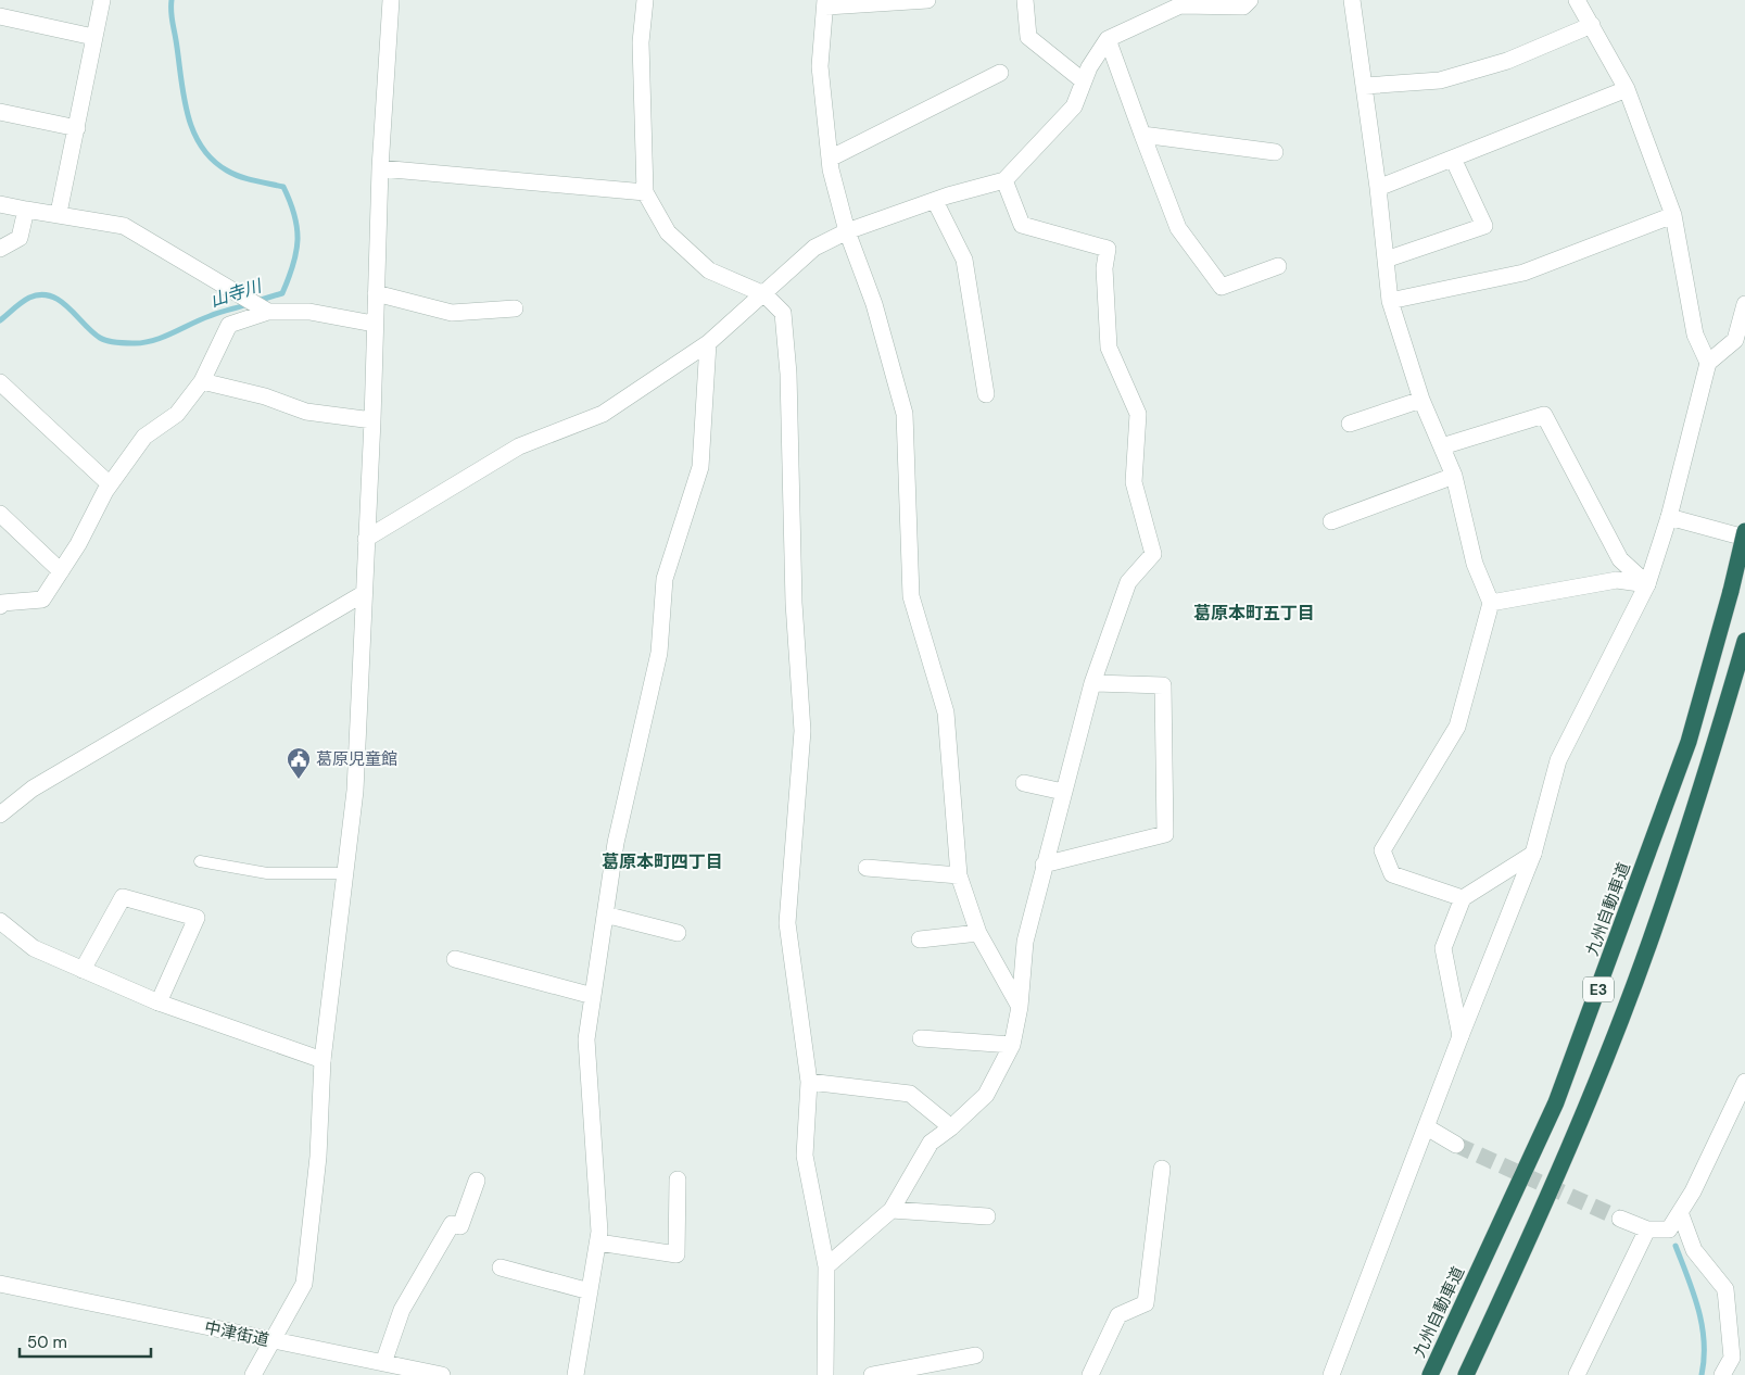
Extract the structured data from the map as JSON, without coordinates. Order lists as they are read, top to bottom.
{
  "streets": {
    "highway": ["九州自動車道", "E3"],
    "street": ["中津街道"]
  },
  "districts": ["葛原本町五丁目", "葛原本町四丁目"],
  "water": ["山寺川"],
  "places": {
    "public building": ["葛原児童館"]
  },
  "scale_bar": "50 m"
}
